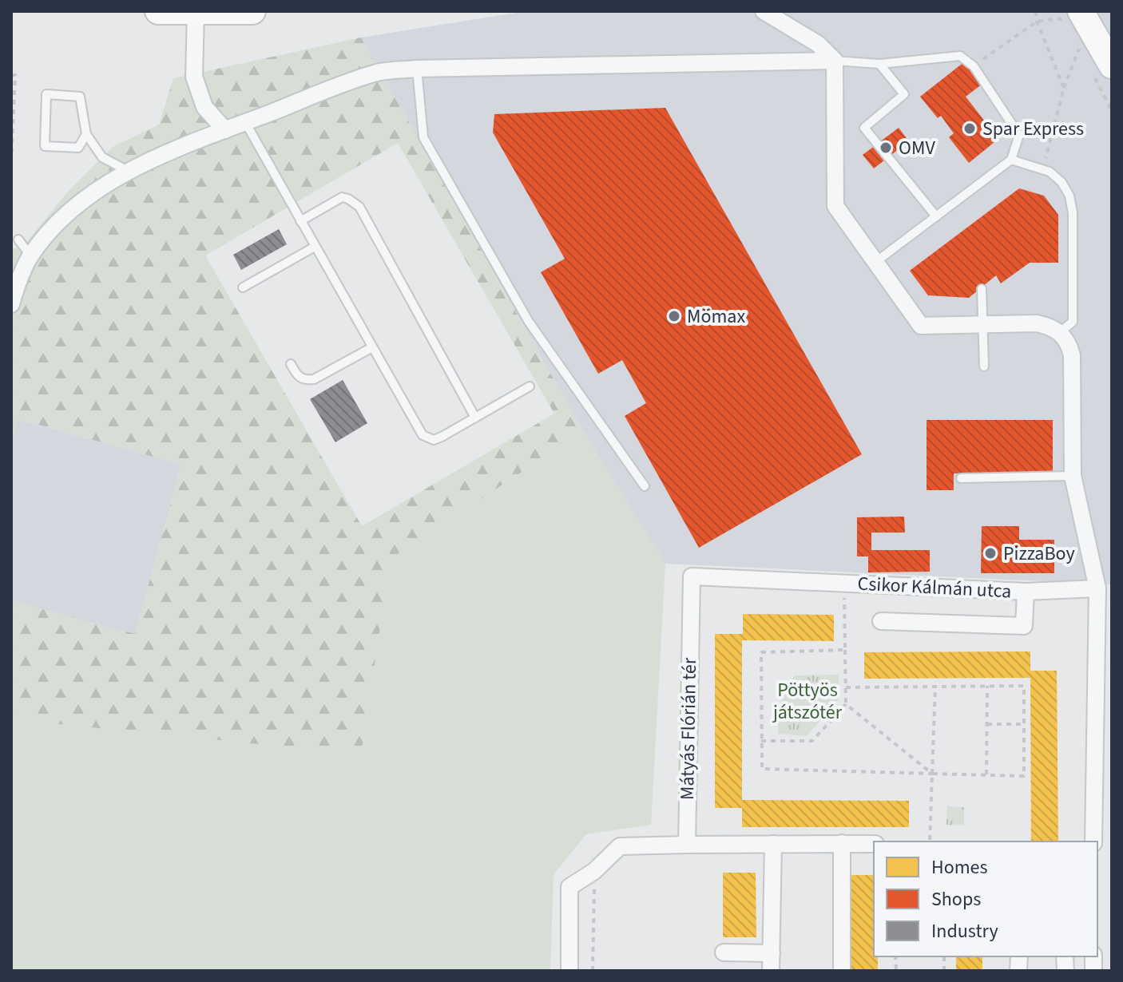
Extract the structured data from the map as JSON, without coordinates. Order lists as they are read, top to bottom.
{
  "streets": {
    "street": ["Csikor Kálmán utca", "Mátyás Flórián tér"]
  },
  "crossings": [
    ["Csikor Kálmán utca", "Mátyás Flórián tér"]
  ],
  "parks": ["Pöttyös játszótér"],
  "places": [
    "Spar Express",
    "OMV",
    "Mömax",
    "PizzaBoy"
  ],
  "legend": ["Homes", "Shops", "Industry"]
}
